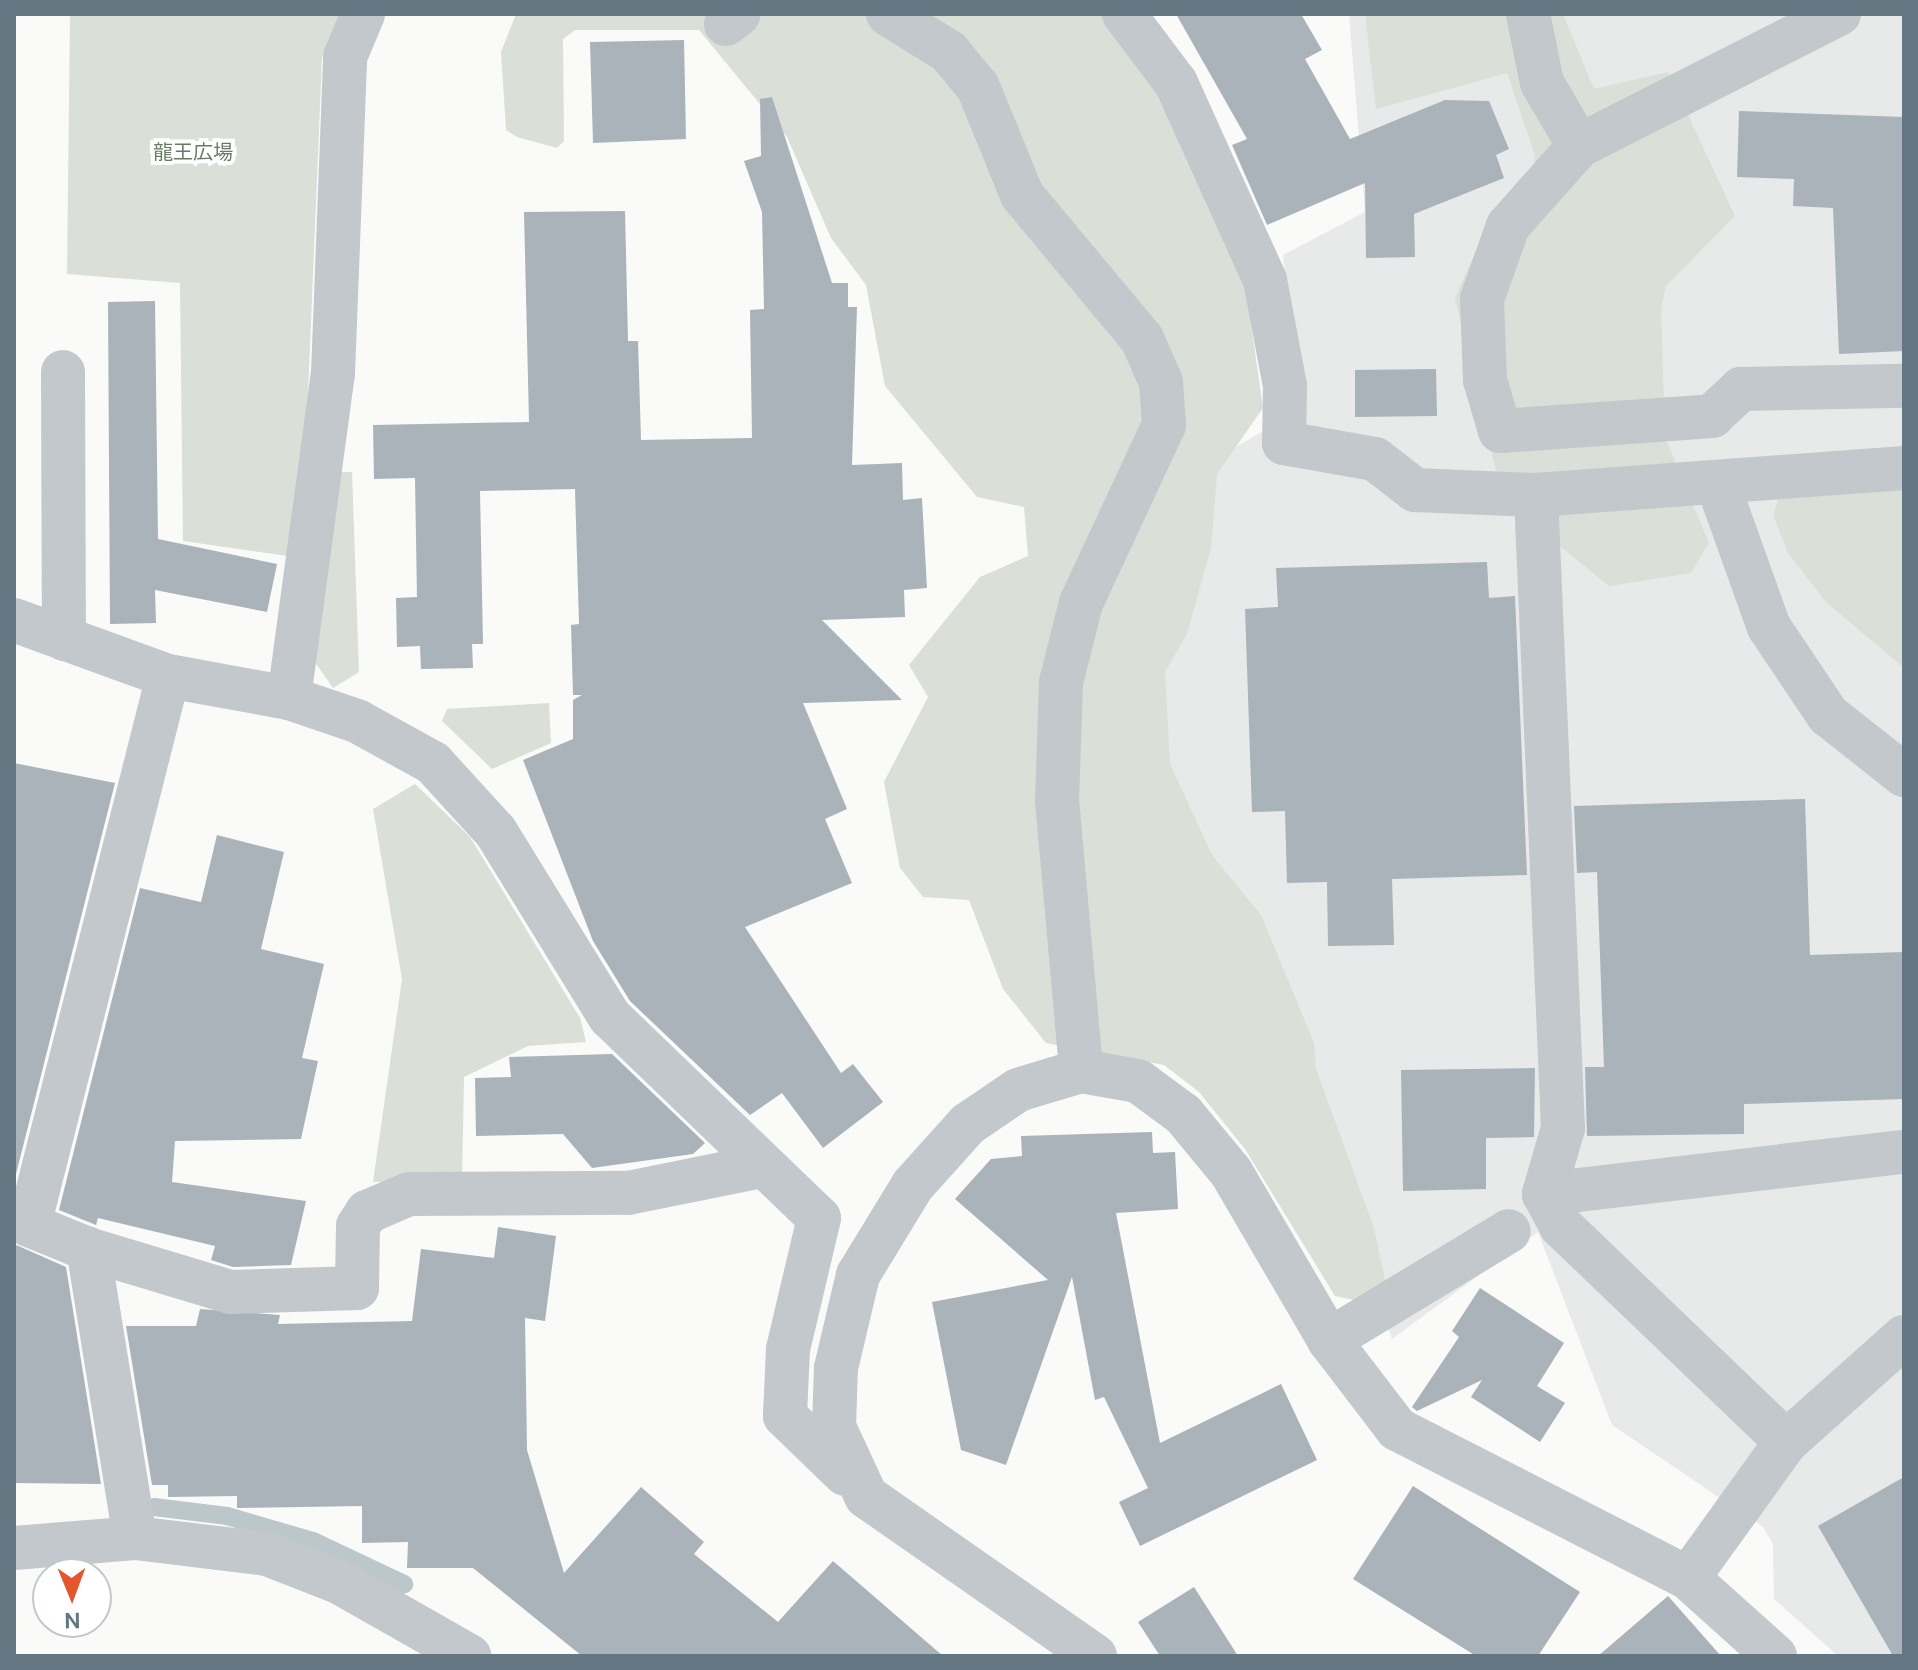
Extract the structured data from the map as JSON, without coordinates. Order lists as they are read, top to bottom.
{
  "parks": ["龍王広場"],
  "north": "bottom"
}
